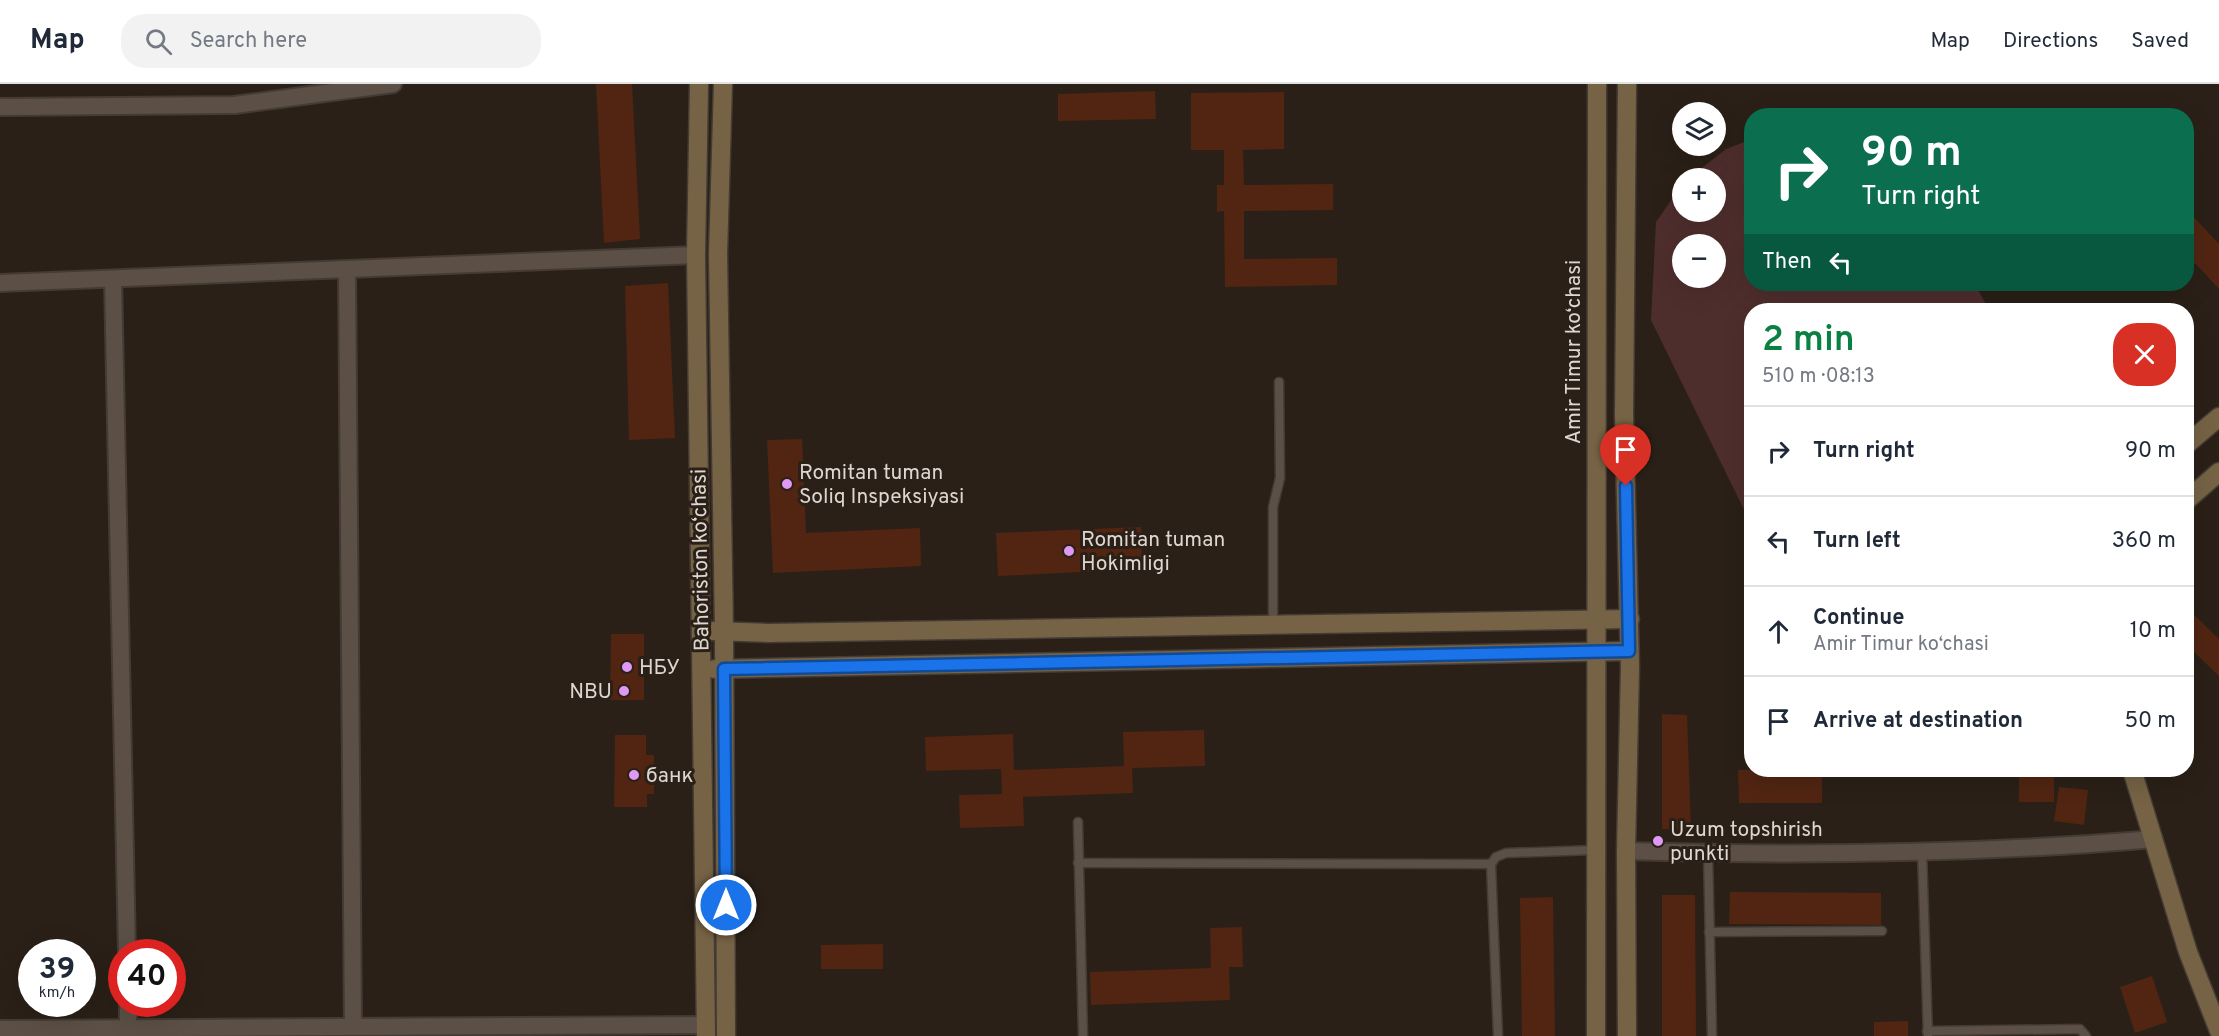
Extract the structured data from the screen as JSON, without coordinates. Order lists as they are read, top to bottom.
{
  "streets": {
    "street": ["Amir Timur ko‘chasi", "Bahoriston ko‘chasi"]
  },
  "places": [
    "Romitan tuman Soliq Inspeksiyasi",
    "Romitan tuman Hokimligi",
    "НБУ",
    "NBU",
    "банк",
    "Uzum topshirish punkti"
  ],
  "page": {
    "header": "Map",
    "search": "Search here",
    "nav": ["Map", "Directions", "Saved"],
    "map_buttons": ["+", "−"],
    "turn": ["90 m", "Turn right"],
    "then": "Then",
    "heading": ["2 min", "510 m · 08:13"],
    "list": [
      {
        "name": "Turn right",
        "value": "90 m"
      },
      {
        "name": "Turn left",
        "value": "360 m"
      },
      {
        "name": "Continue",
        "note": "Amir Timur ko‘chasi",
        "value": "10 m"
      },
      {
        "name": "Arrive at destination",
        "value": "50 m"
      }
    ],
    "speed": "39 km/h",
    "limit": "40"
  }
}
